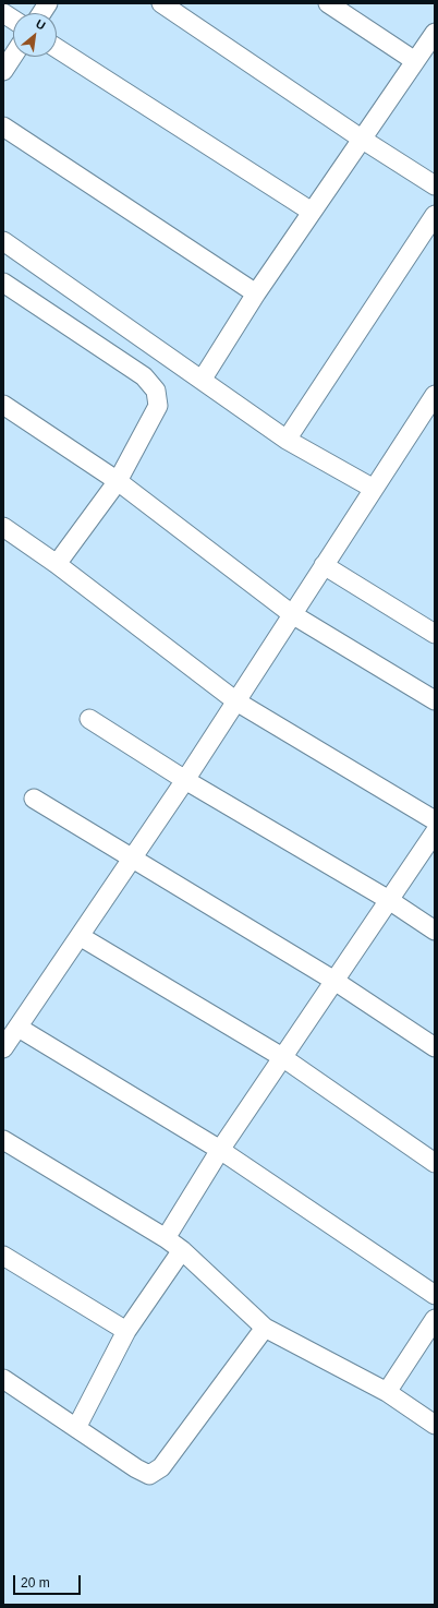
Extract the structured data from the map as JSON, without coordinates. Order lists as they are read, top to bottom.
{
  "scale_bar": "20 m",
  "north": "top right"
}
